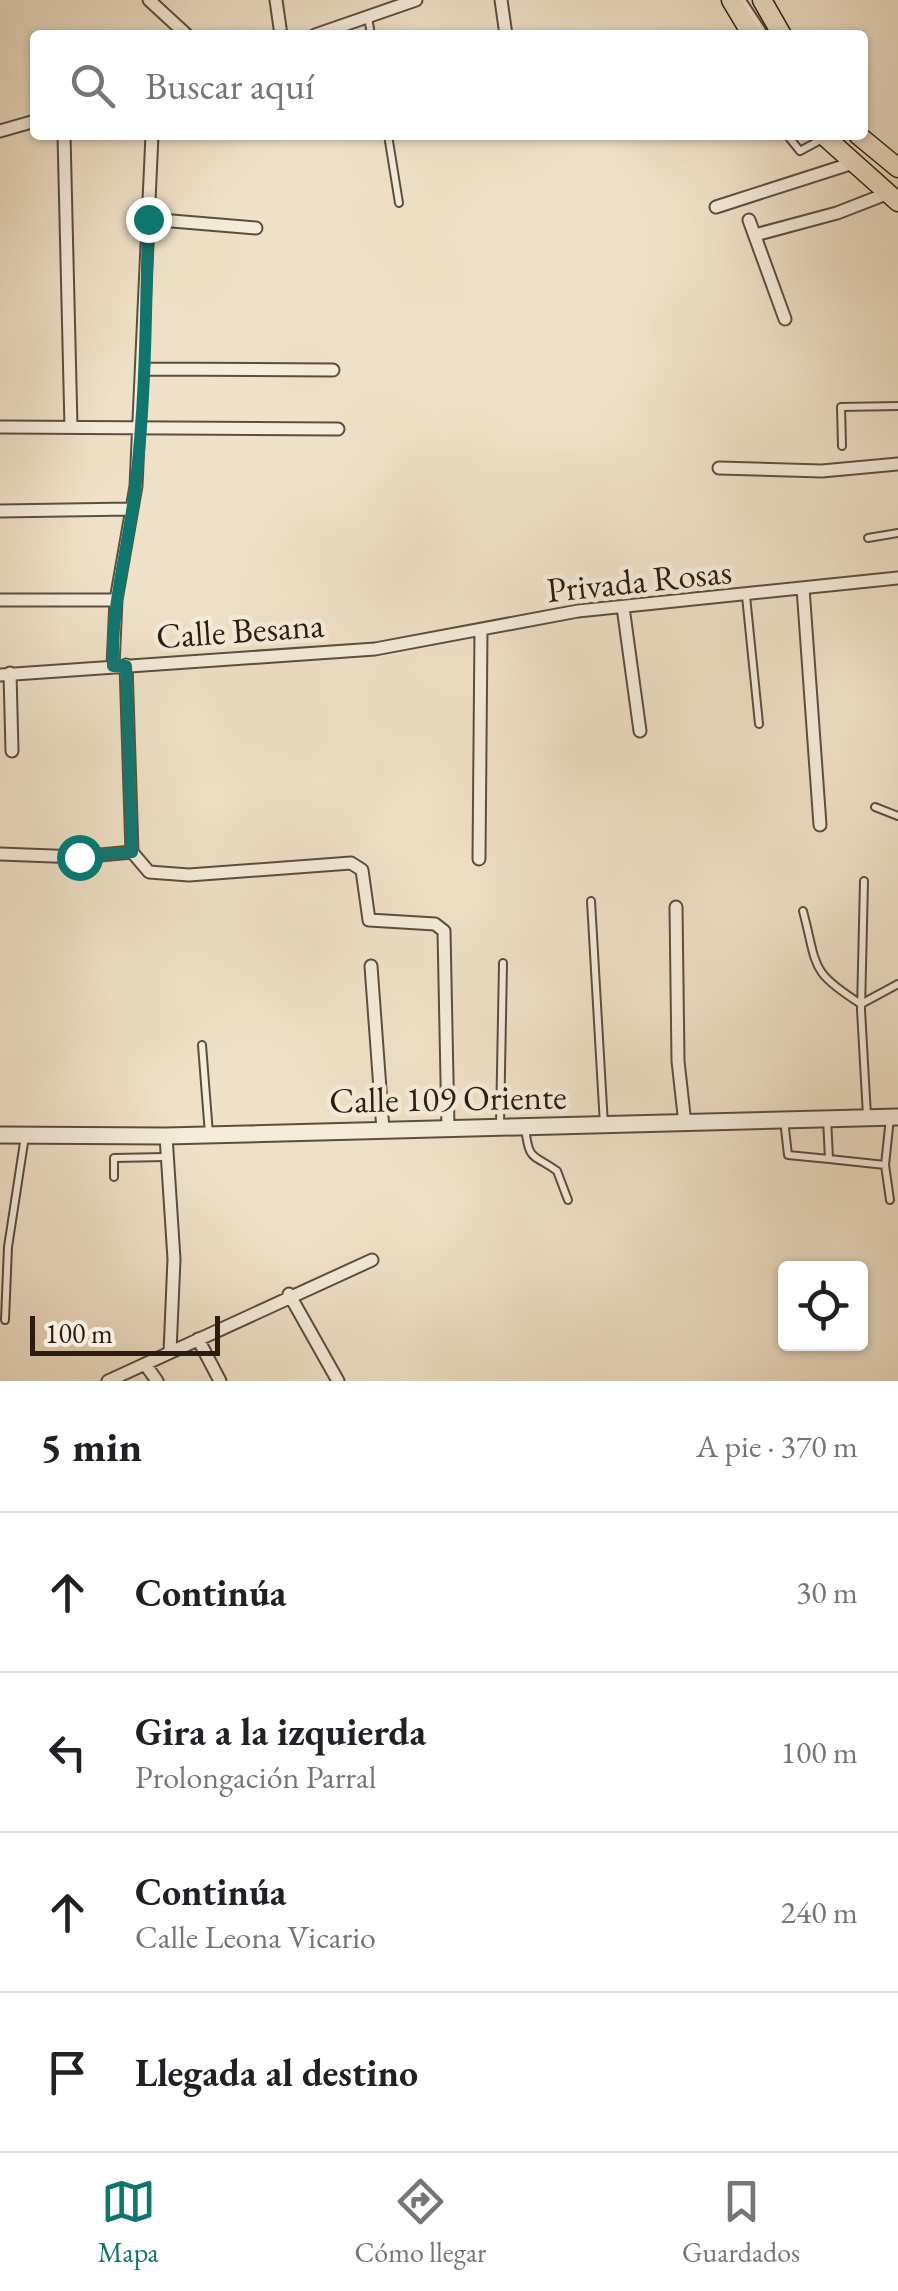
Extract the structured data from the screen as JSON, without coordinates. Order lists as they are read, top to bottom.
{
  "streets": {
    "street": ["Privada Rosas", "Calle Besana", "Calle 109 Oriente"]
  },
  "crossings": [
    ["Privada Rosas", "Calle Besana"]
  ],
  "scale_bar": "100 m",
  "page": {
    "search": "Buscar aquí",
    "scale": "100 m",
    "heading": ["5 min", "A pie · 370 m"],
    "list": [
      ["Continúa", "30 m"],
      ["Gira a la izquierda", "Prolongación Parral", "100 m"],
      ["Continúa", "Calle Leona Vicario", "240 m"],
      "Llegada al destino"
    ],
    "nav": ["Mapa", "Cómo llegar", "Guardados"]
  }
}
